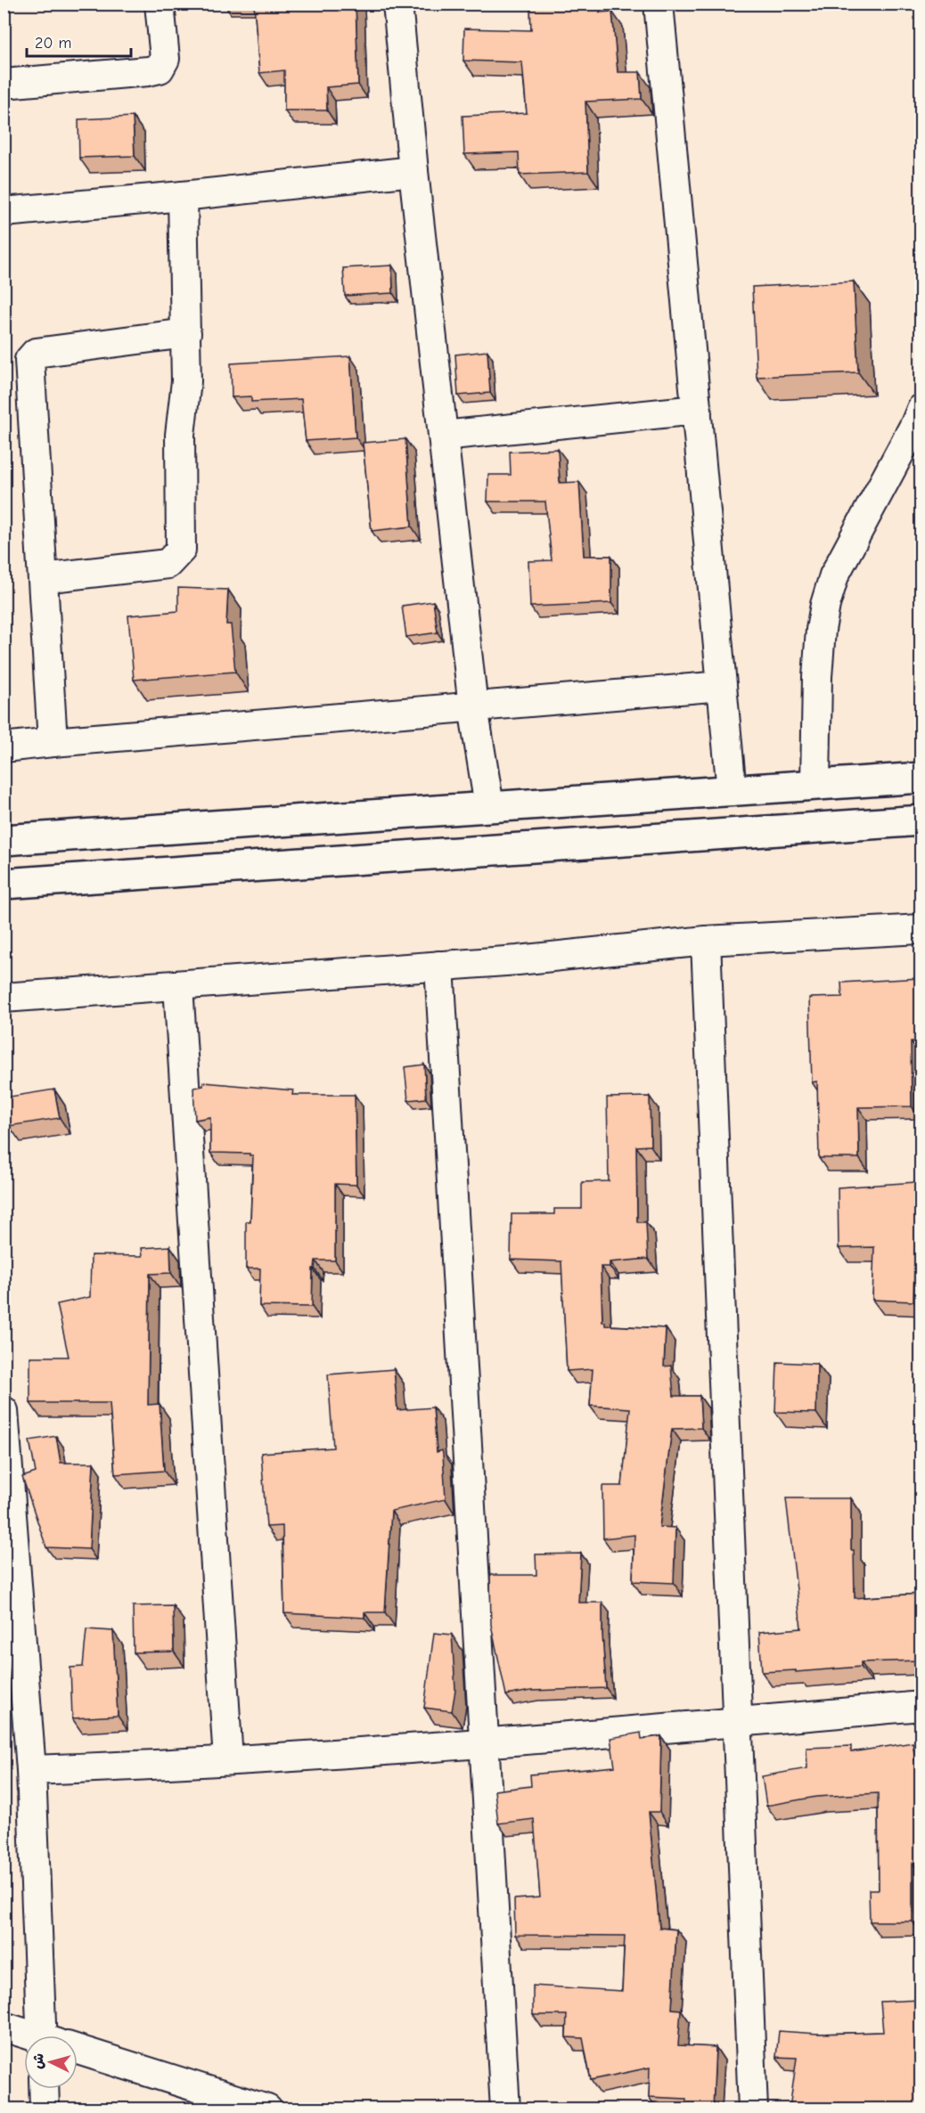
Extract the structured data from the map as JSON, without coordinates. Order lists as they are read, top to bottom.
{
  "scale_bar": "20 m",
  "north": "left"
}
